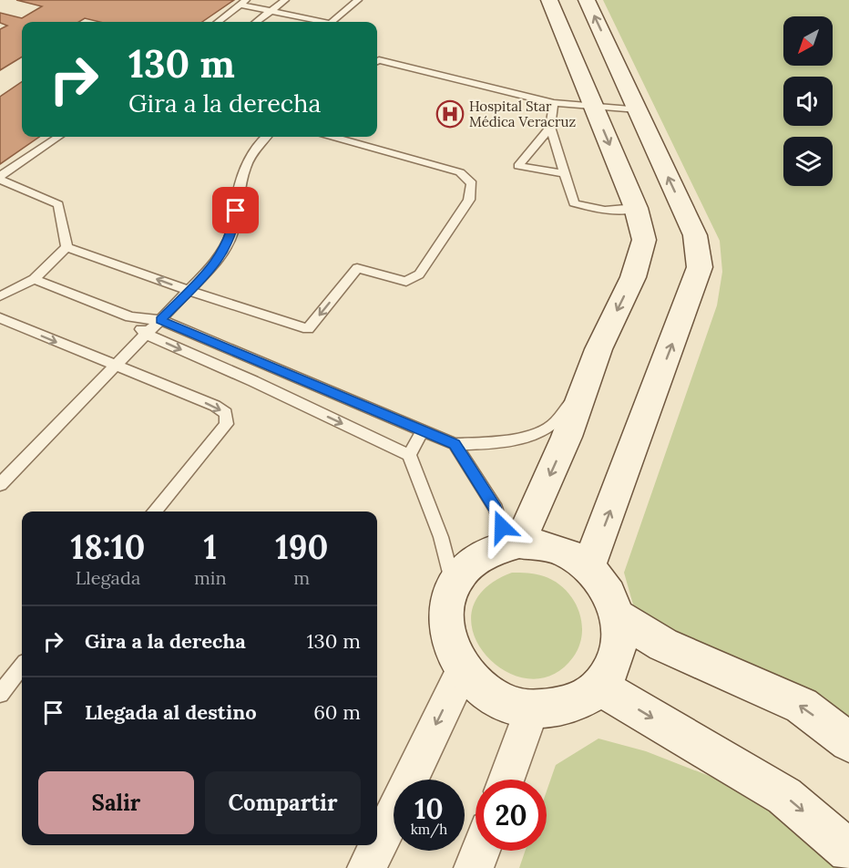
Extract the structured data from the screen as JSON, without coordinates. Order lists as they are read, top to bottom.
{
  "places": {
    "hospital": ["Hospital Star Médica Veracruz"]
  },
  "north": "bottom left",
  "page": {
    "turn": ["130 m", "Gira a la derecha"],
    "eta": [
      "18:10",
      "Llegada",
      "1",
      "min",
      "190",
      "m"
    ],
    "list": [
      {
        "name": "Gira a la derecha",
        "value": "130 m"
      },
      {
        "name": "Llegada al destino",
        "value": "60 m"
      }
    ],
    "buttons": ["Salir", "Compartir"],
    "speed": "10 km/h",
    "limit": "20"
  }
}
